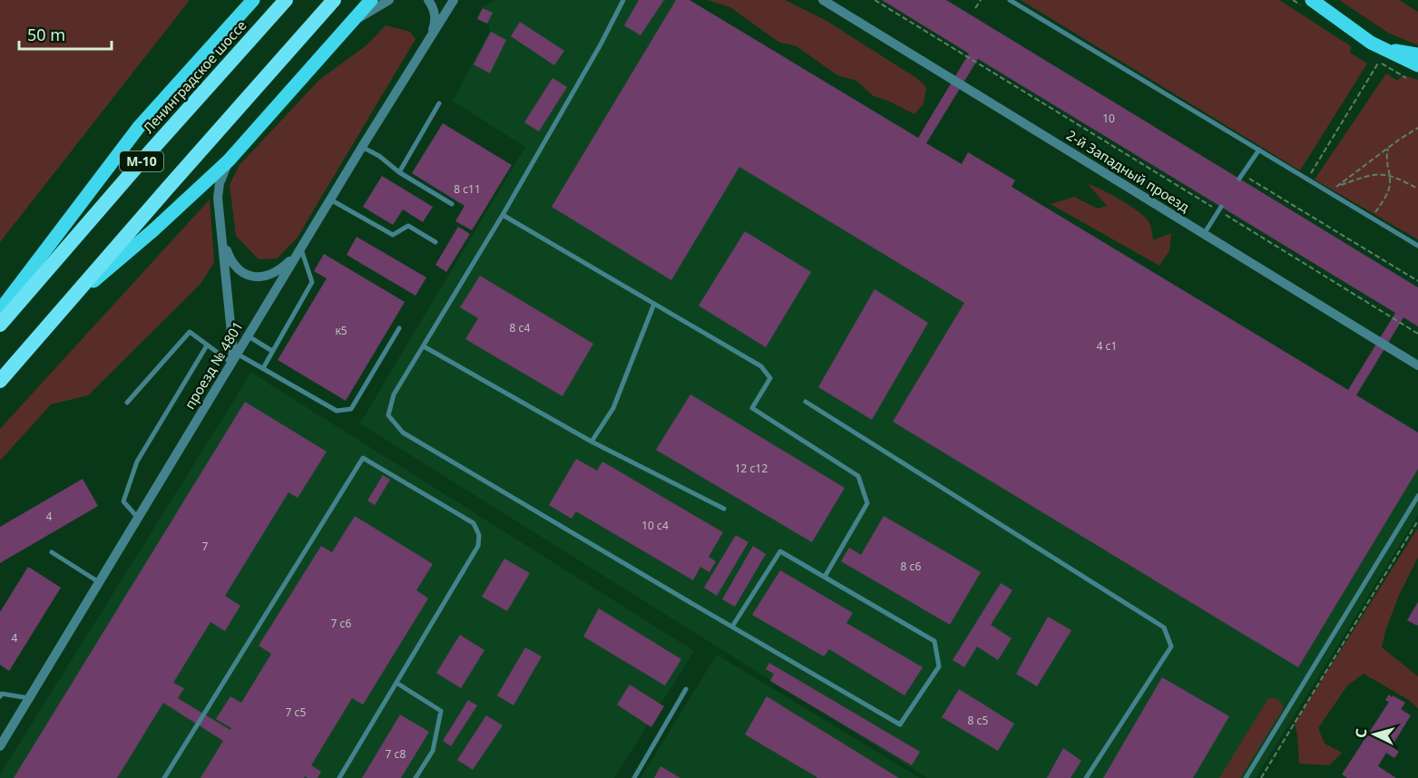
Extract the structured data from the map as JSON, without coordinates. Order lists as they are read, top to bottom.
{
  "streets": {
    "highway": ["Ленинградское шоссе", "М-10"],
    "street": ["2-й Западный проезд", "проезд № 4801"]
  },
  "house_numbers": [
    "10",
    "8 с11",
    "8 с4",
    "к5",
    "4 с1",
    "12 с12",
    "4",
    "10 с4",
    "7",
    "8 с6",
    "7 с6",
    "4",
    "7 с5",
    "8 с5",
    "7 с8"
  ],
  "scale_bar": "50 m",
  "north": "left"
}
